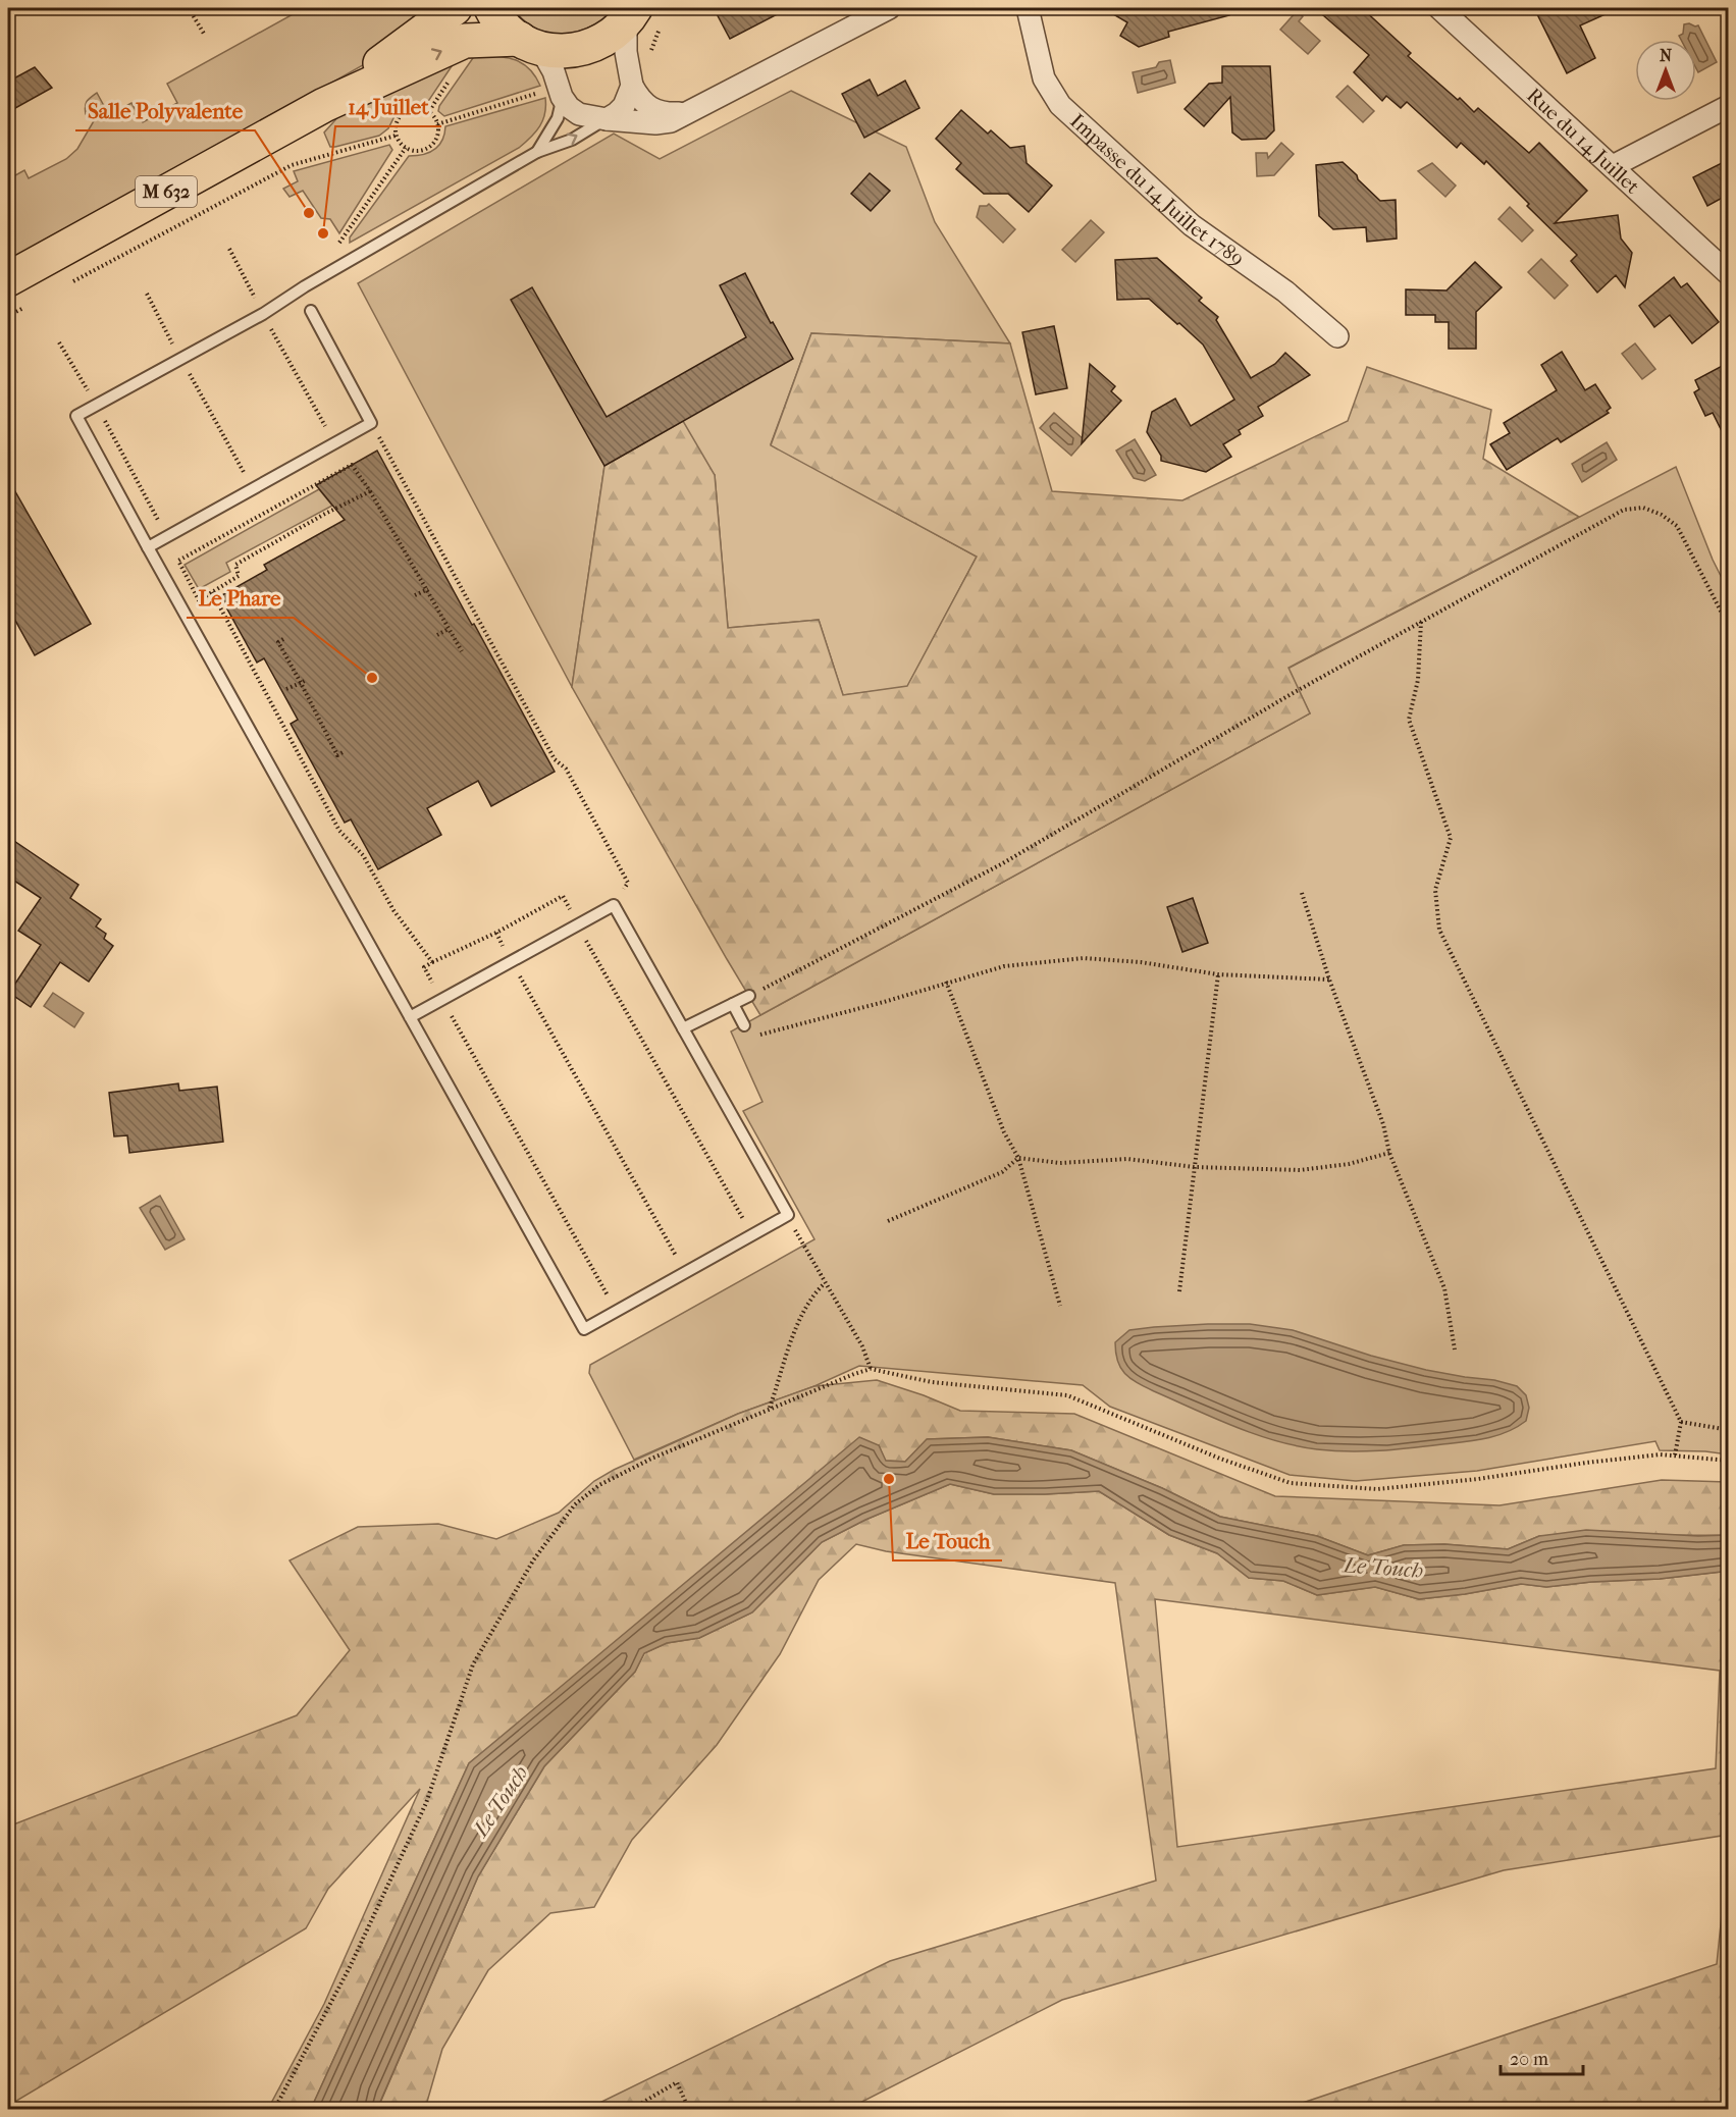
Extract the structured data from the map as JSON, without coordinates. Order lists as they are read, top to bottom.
{
  "streets": {
    "main road": ["M 632"],
    "street": ["Rue du 14 Juillet", "Impasse du 14 Juillet 1789"]
  },
  "water": ["Le Touch"],
  "places": [
    "Salle Polyvalente",
    "14 Juillet",
    "Le Phare",
    "Le Touch"
  ],
  "scale_bar": "20 m",
  "north": "top"
}
